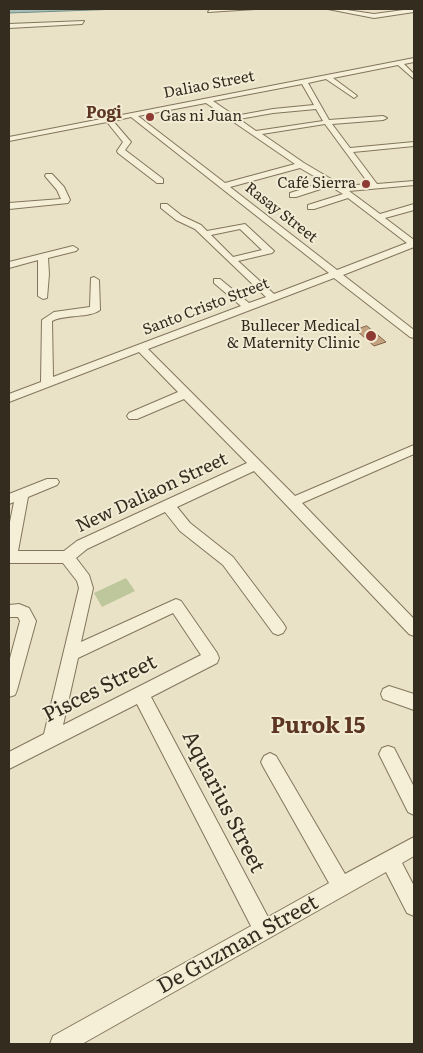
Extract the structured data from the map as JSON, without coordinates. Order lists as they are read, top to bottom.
{
  "streets": {
    "street": [
      "Daliao Street",
      "Rasay Street",
      "Santo Cristo Street",
      "New Daliaon Street",
      "Pisces Street",
      "Aquarius Street",
      "De Guzman Street"
    ]
  },
  "crossings": [
    ["Daliao Street", "Rasay Street"],
    ["Rasay Street", "Santo Cristo Street"],
    ["Pisces Street", "Aquarius Street"],
    ["Aquarius Street", "De Guzman Street"]
  ],
  "districts": ["Pogi", "Purok 15"],
  "places": ["Gas ni Juan", "Café Sierra", "Bullecer Medical & Maternity Clinic"]
}
